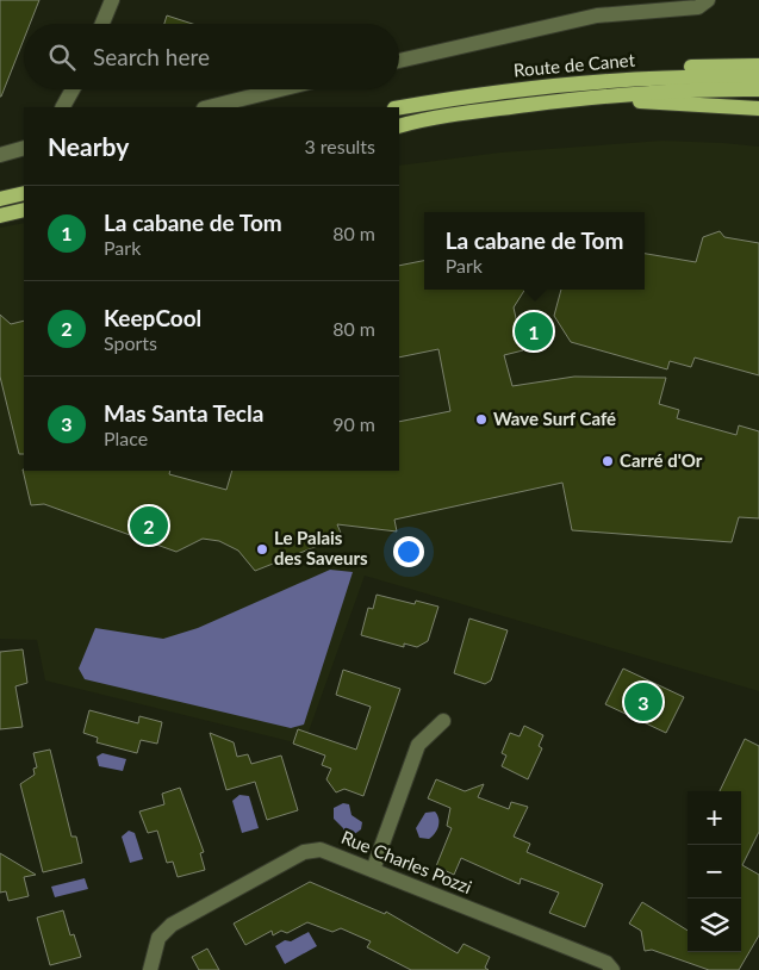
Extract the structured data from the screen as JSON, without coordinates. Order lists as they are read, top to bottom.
{
  "streets": {
    "main road": ["Route de Canet"],
    "street": ["Rue Charles Pozzi"]
  },
  "places": ["Wave Surf Café", "Carré d'Or", "Le Palais des Saveurs"],
  "page": {
    "search": "Search here",
    "heading": ["Nearby", "3 results"],
    "list": [
      {
        "mark": "1",
        "name": "La cabane de Tom",
        "note": "Park",
        "value": "80 m"
      },
      {
        "mark": "2",
        "name": "KeepCool",
        "note": "Sports",
        "value": "80 m"
      },
      {
        "mark": "3",
        "name": "Mas Santa Tecla",
        "note": "Place",
        "value": "90 m"
      }
    ],
    "popup": ["La cabane de Tom", "Park"],
    "pins": ["1", "2", "3"],
    "map_buttons": ["+", "−"]
  }
}
